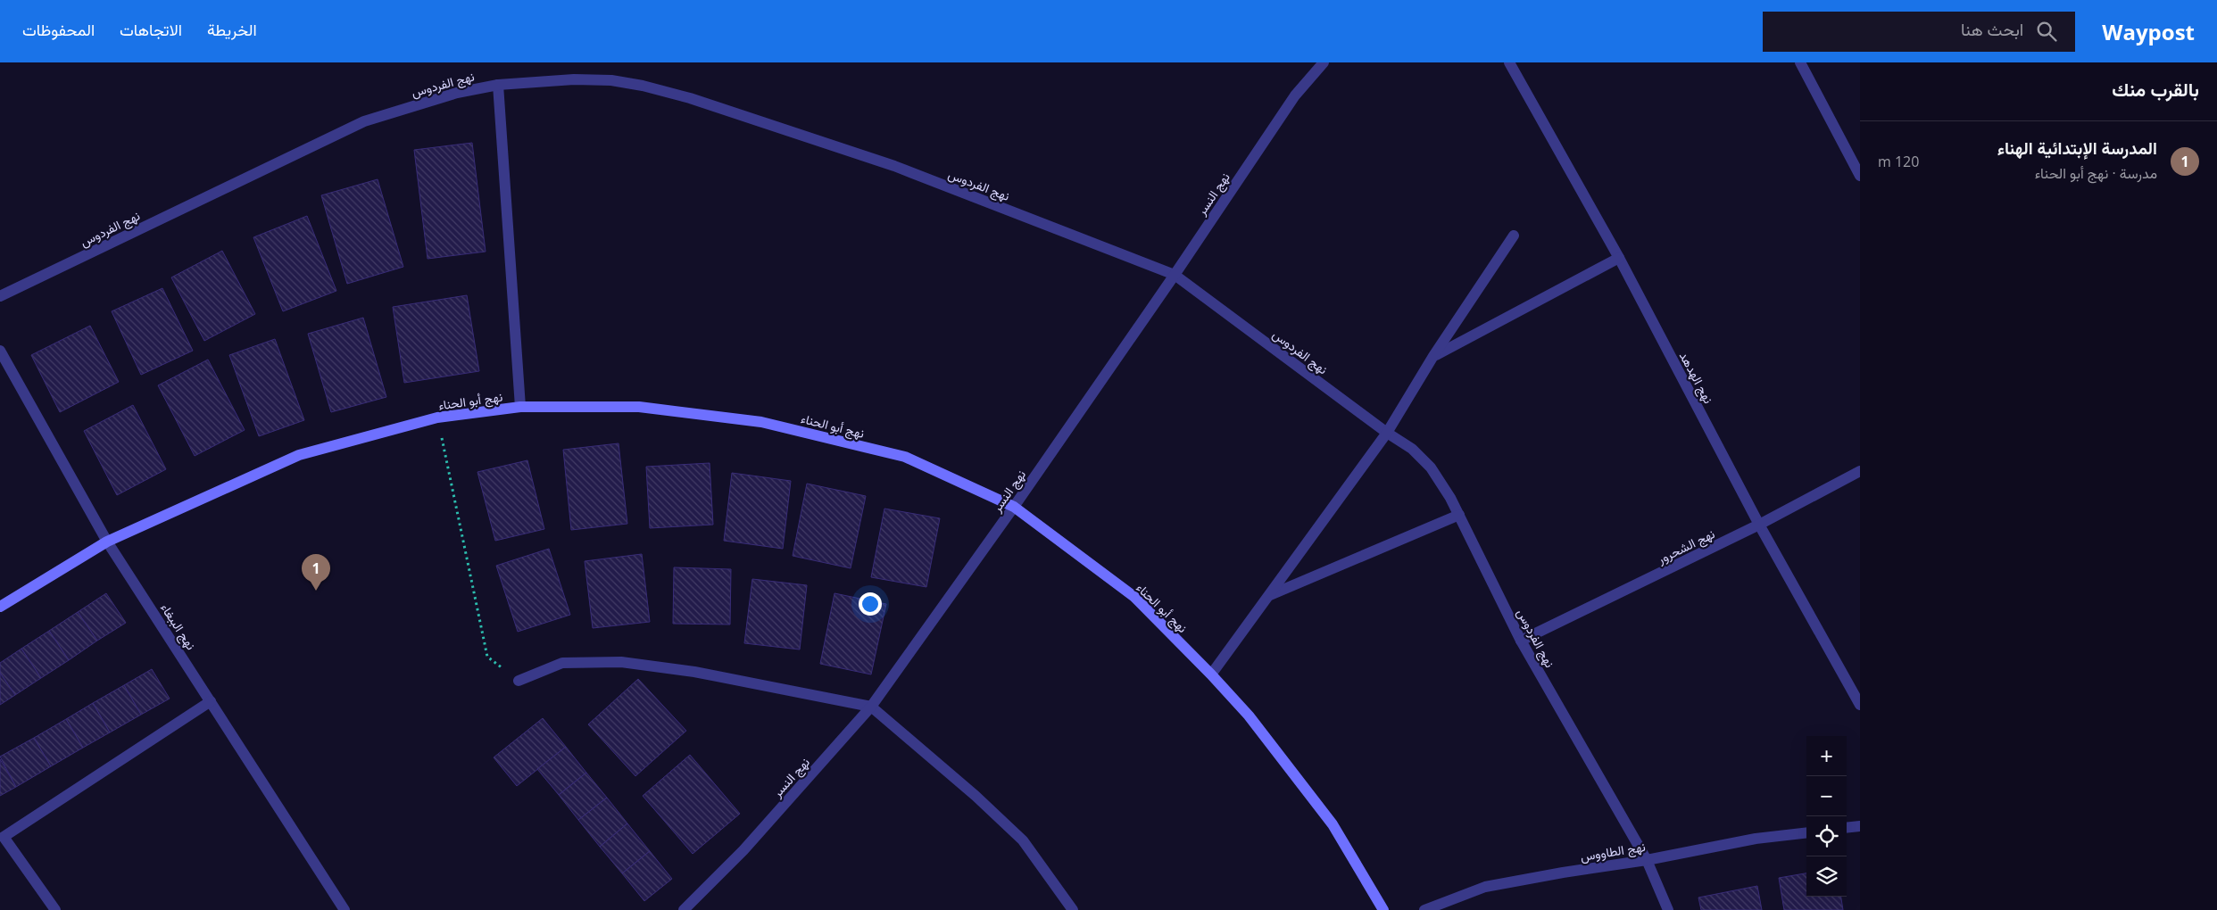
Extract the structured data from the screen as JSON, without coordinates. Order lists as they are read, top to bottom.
{
  "streets": {
    "street": [
      "نهج الفردوس",
      "نهج النسر",
      "نهج الهدهد",
      "نهج أبو الحناء",
      "نهج الشحرور",
      "نهج الببغاء",
      "نهج الطاووس"
    ]
  },
  "crossings": [
    ["نهج الفردوس", "نهج النسر"],
    ["نهج الفردوس", "نهج الشحرور"],
    ["نهج الفردوس", "نهج الطاووس"],
    ["نهج النسر", "نهج أبو الحناء"],
    ["نهج الهدهد", "نهج الشحرور"],
    ["نهج أبو الحناء", "نهج الببغاء"]
  ],
  "page": {
    "header": "Waypost",
    "search": "ابحث هنا",
    "nav": ["الخريطة", "الاتجاهات", "المحفوظات"],
    "heading": "بالقرب منك",
    "list": [
      {
        "mark": "1",
        "name": "المدرسة الإبتدائية الهناء",
        "note": "مدرسة · نهج أبو الحناء",
        "value": "120 m"
      }
    ],
    "pins": "1",
    "map_buttons": ["+", "−"]
  }
}
